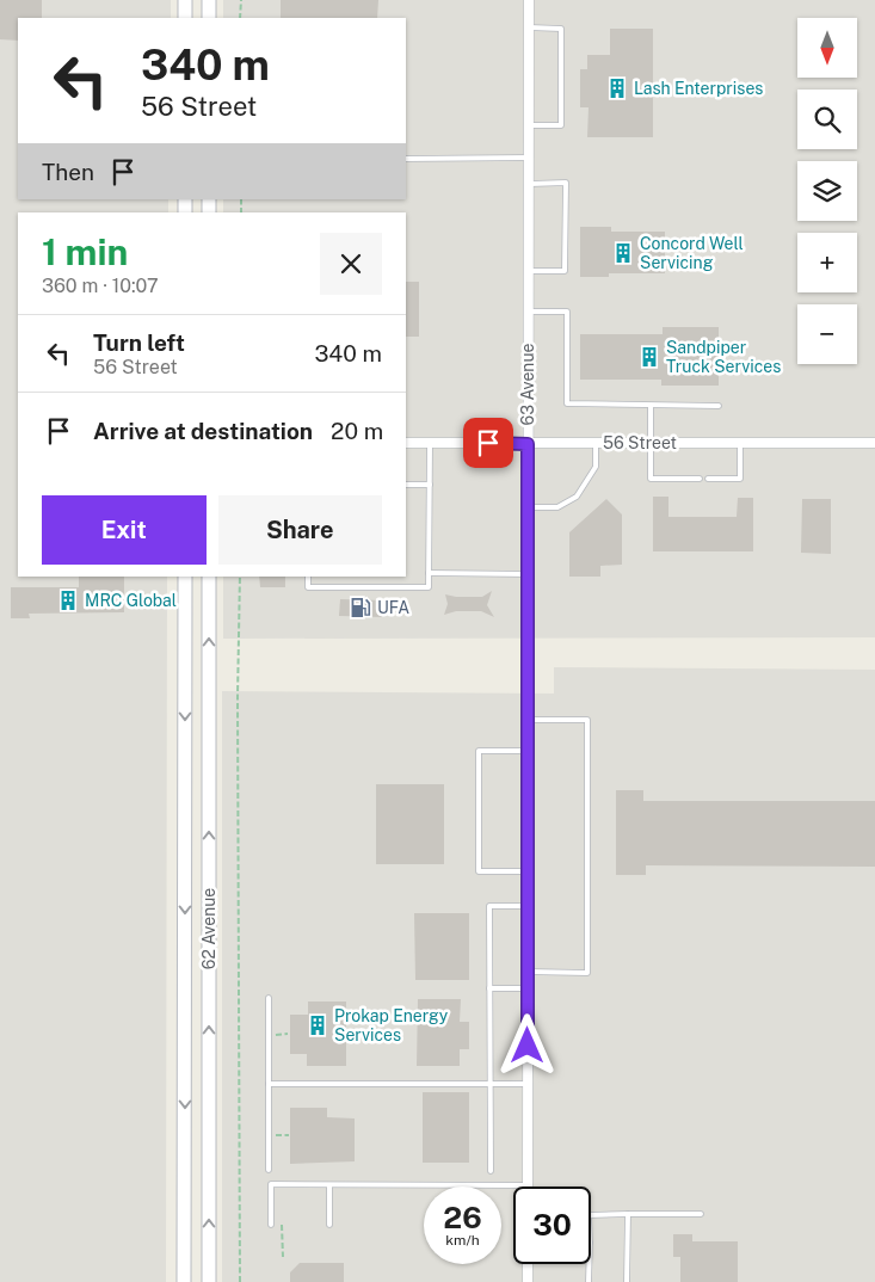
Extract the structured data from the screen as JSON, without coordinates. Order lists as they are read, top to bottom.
{
  "streets": {
    "main road": ["62 Avenue"],
    "street": ["63 Avenue", "56 Street"]
  },
  "crossings": [
    ["63 Avenue", "56 Street"]
  ],
  "places": {
    "building": [
      "Lash Enterprises",
      "Concord Well Servicing",
      "Sandpiper Truck Services",
      "MRC Global",
      "Prokap Energy Services"
    ],
    "fuel station": ["UFA"]
  },
  "north": "bottom",
  "page": {
    "map_buttons": ["+", "−"],
    "turn": ["340 m", "56 Street"],
    "then": "Then",
    "heading": ["1 min", "360 m · 10:07"],
    "list": [
      {
        "name": "Turn left",
        "note": "56 Street",
        "value": "340 m"
      },
      {
        "name": "Arrive at destination",
        "value": "20 m"
      }
    ],
    "buttons": ["Exit", "Share"],
    "speed": "26 km/h",
    "limit": "30"
  }
}
